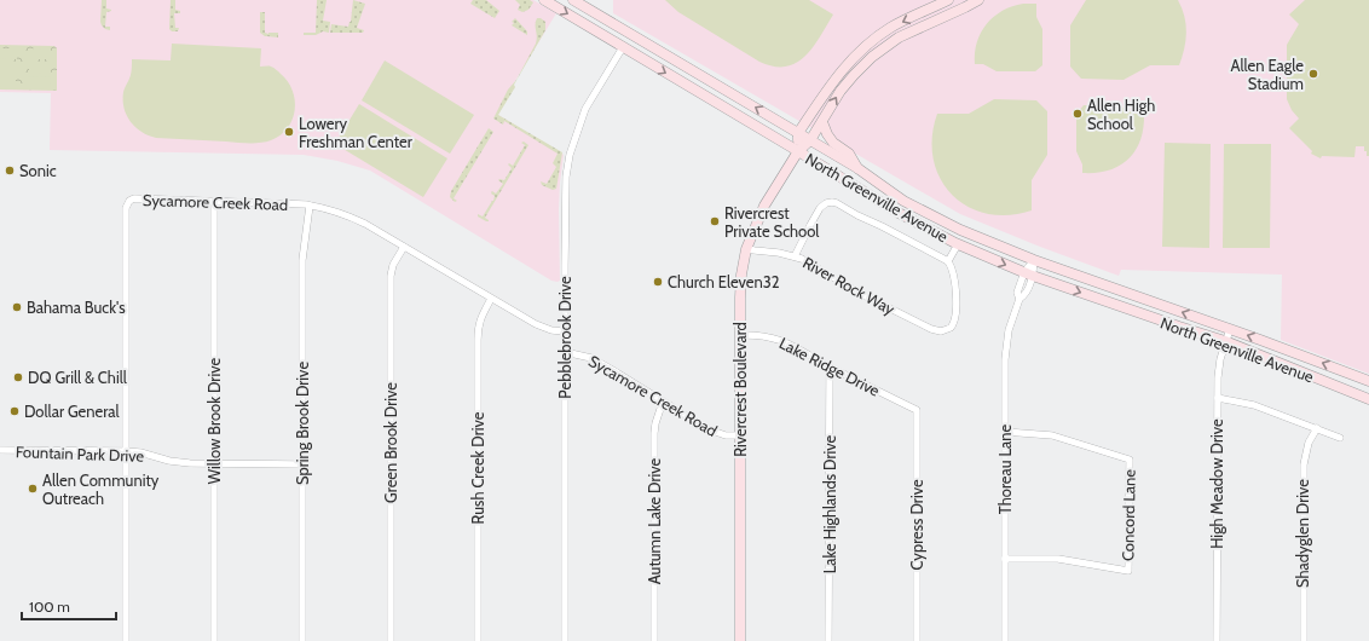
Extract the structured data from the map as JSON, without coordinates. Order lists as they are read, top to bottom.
{
  "streets": {
    "main road": ["North Greenville Avenue", "Rivercrest Boulevard"],
    "street": [
      "Sycamore Creek Road",
      "River Rock Way",
      "Pebblebrook Drive",
      "Lake Ridge Drive",
      "Willow Brook Drive",
      "Spring Brook Drive",
      "Green Brook Drive",
      "Fountain Park Drive",
      "Rush Creek Drive",
      "Thoreau Lane",
      "High Meadow Drive",
      "Lake Highlands Drive",
      "Concord Lane",
      "Autumn Lake Drive",
      "Cypress Drive",
      "Shadyglen Drive"
    ]
  },
  "crossings": [
    ["North Greenville Avenue", "Pebblebrook Drive"],
    ["North Greenville Avenue", "Rivercrest Boulevard"],
    ["North Greenville Avenue", "Thoreau Lane"],
    ["North Greenville Avenue", "High Meadow Drive"],
    ["Sycamore Creek Road", "Pebblebrook Drive"],
    ["Sycamore Creek Road", "Rivercrest Boulevard"],
    ["Sycamore Creek Road", "Willow Brook Drive"],
    ["Sycamore Creek Road", "Spring Brook Drive"],
    ["Sycamore Creek Road", "Green Brook Drive"],
    ["Sycamore Creek Road", "Fountain Park Drive"],
    ["Sycamore Creek Road", "Rush Creek Drive"],
    ["Sycamore Creek Road", "Autumn Lake Drive"],
    ["River Rock Way", "Rivercrest Boulevard"],
    ["Lake Ridge Drive", "Rivercrest Boulevard"],
    ["Lake Ridge Drive", "Lake Highlands Drive"],
    ["Lake Ridge Drive", "Cypress Drive"],
    ["Willow Brook Drive", "Fountain Park Drive"],
    ["Spring Brook Drive", "Fountain Park Drive"],
    ["Thoreau Lane", "Concord Lane"]
  ],
  "places": [
    "Allen Eagle Stadium",
    "Allen High School",
    "Lowery Freshman Center",
    "Sonic",
    "Rivercrest Private School",
    "Church Eleven32",
    "Bahama Buck's",
    "DQ Grill & Chill",
    "Dollar General",
    "Allen Community Outreach"
  ],
  "scale_bar": "100 m"
}
